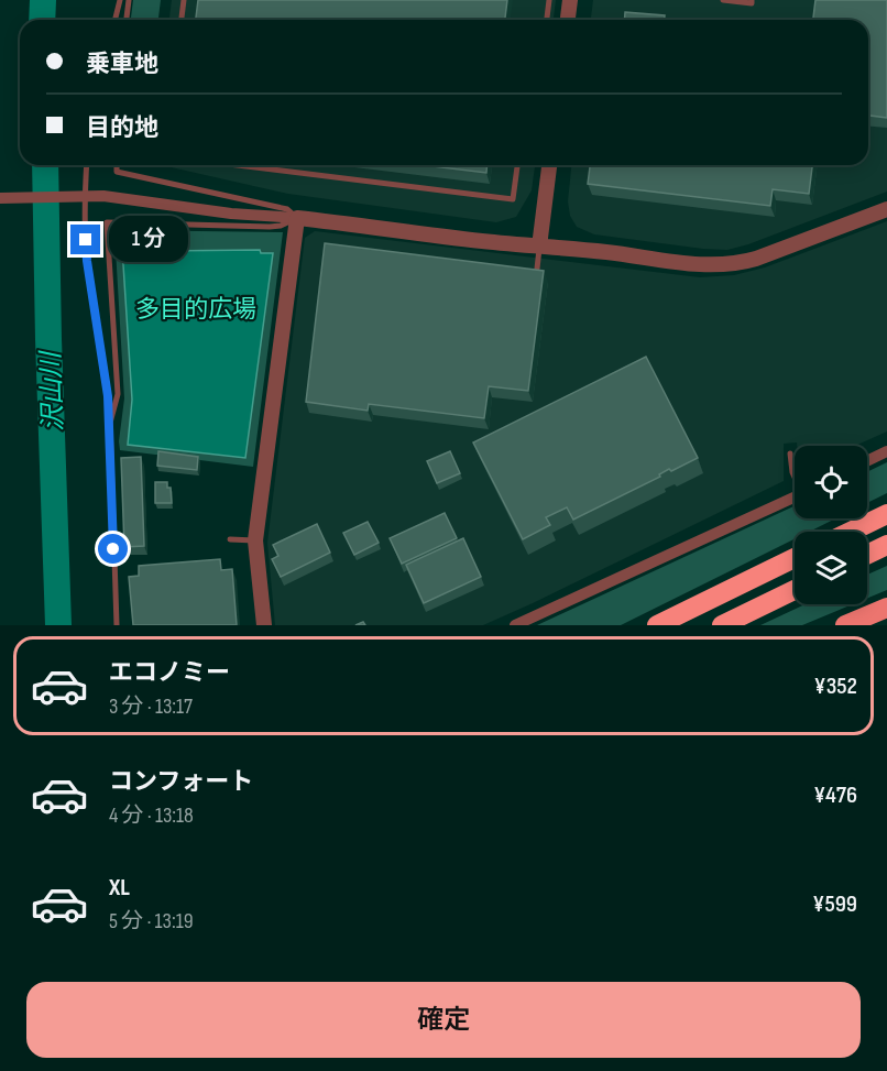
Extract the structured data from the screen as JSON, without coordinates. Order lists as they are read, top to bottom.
{
  "water": ["沢山川"],
  "parks": ["多目的広場"],
  "page": {
    "banner": ["乗車地", "目的地"],
    "bubble": "1 分",
    "list": [
      {
        "name": "エコノミー",
        "note": "3 分 · 13:17",
        "value": "¥352"
      },
      {
        "name": "コンフォート",
        "note": "4 分 · 13:18",
        "value": "¥476"
      },
      {
        "name": "XL",
        "note": "5 分 · 13:19",
        "value": "¥599"
      }
    ],
    "buttons": "確定"
  }
}
